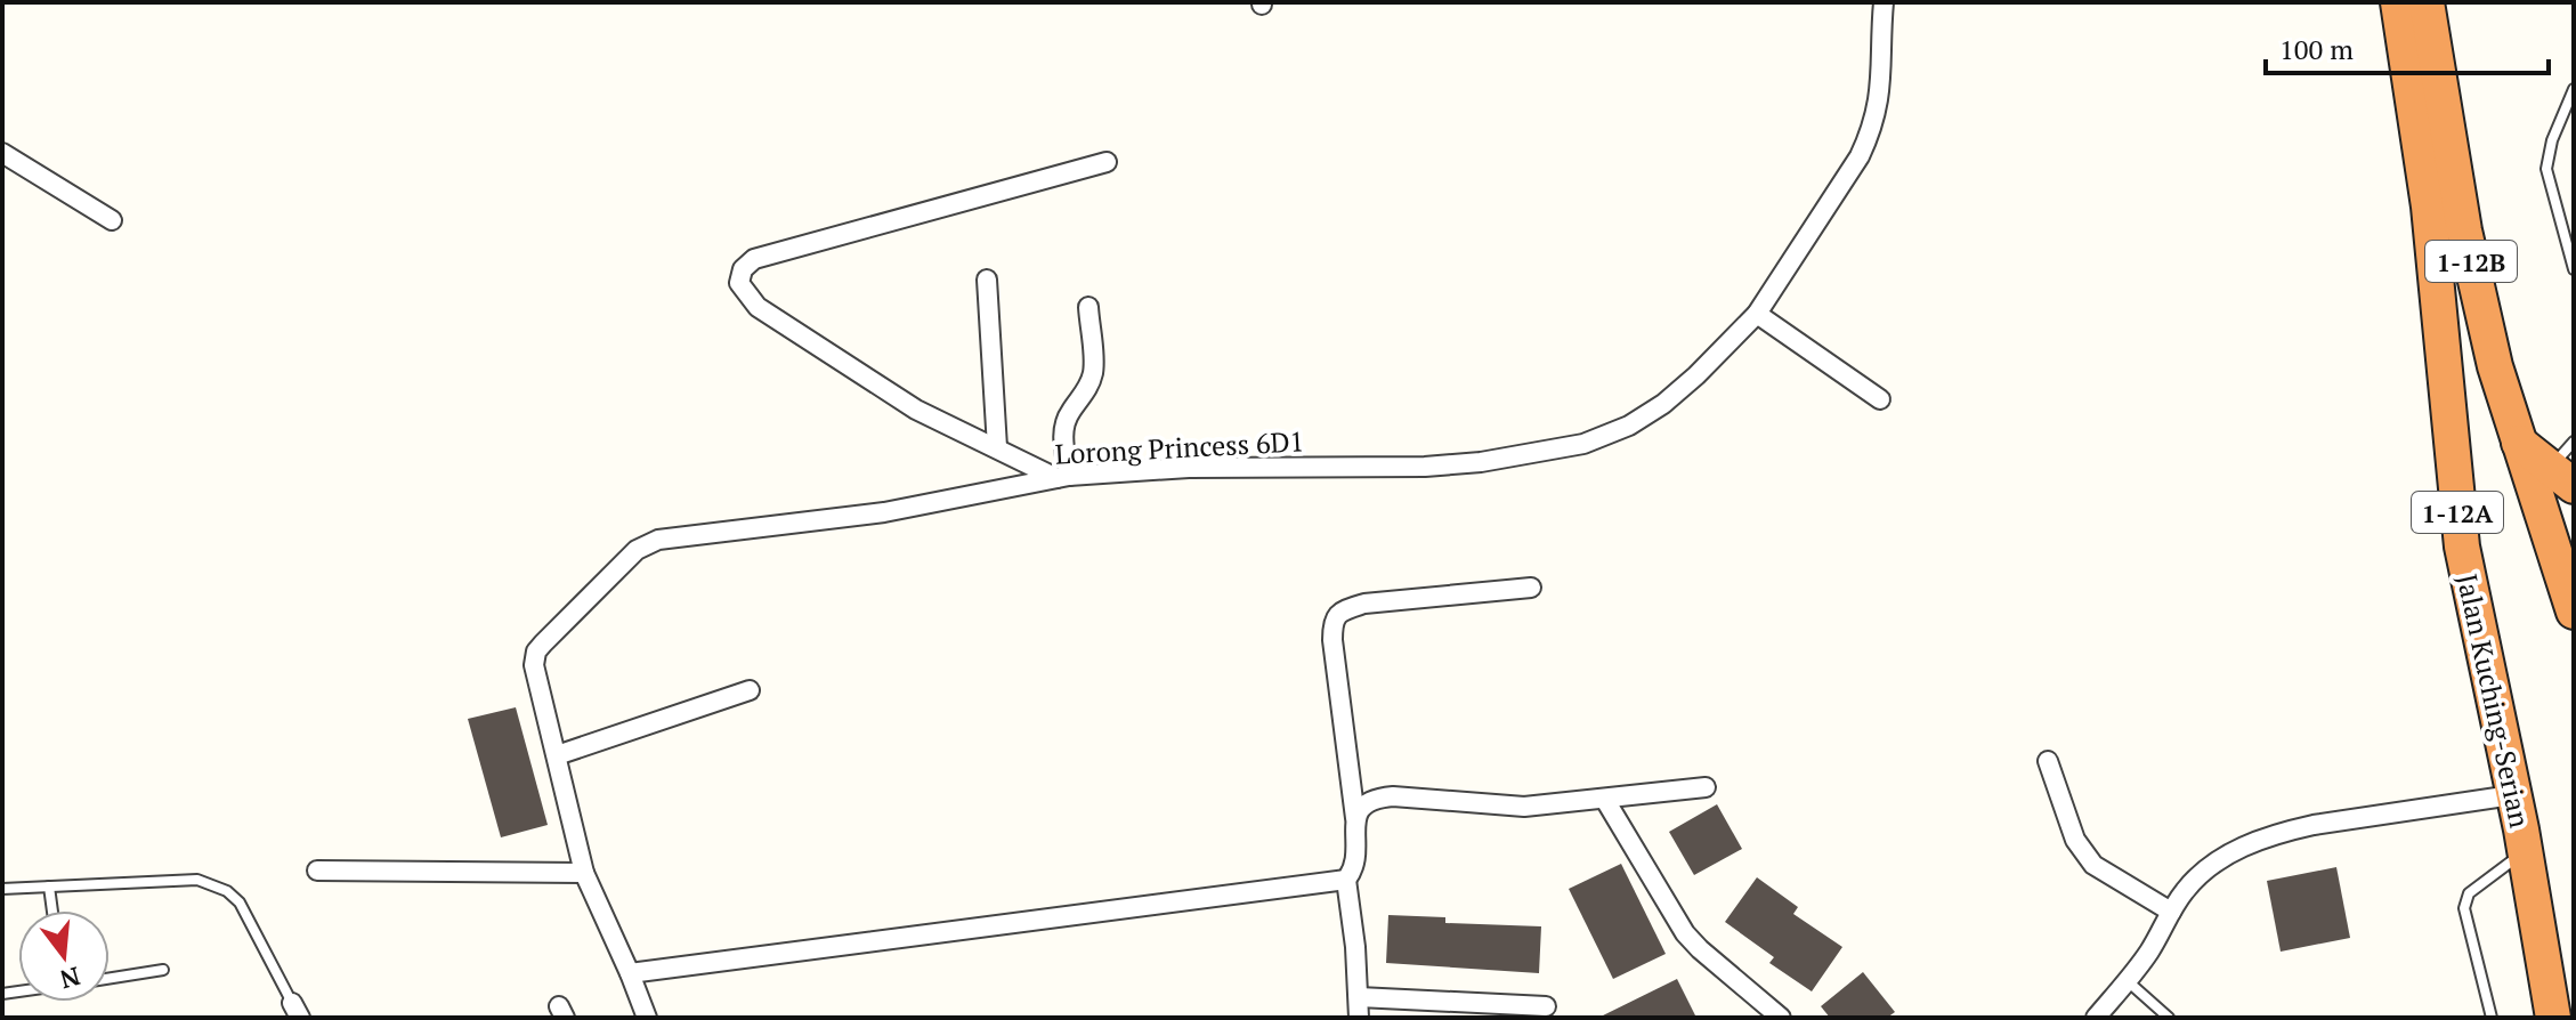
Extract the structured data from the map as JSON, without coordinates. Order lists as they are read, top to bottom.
{
  "streets": {
    "highway": ["1-12B", "1-12A", "Jalan Kuching-Serian"],
    "street": ["Lorong Princess 6D1"]
  },
  "scale_bar": "100 m",
  "north": "bottom"
}
